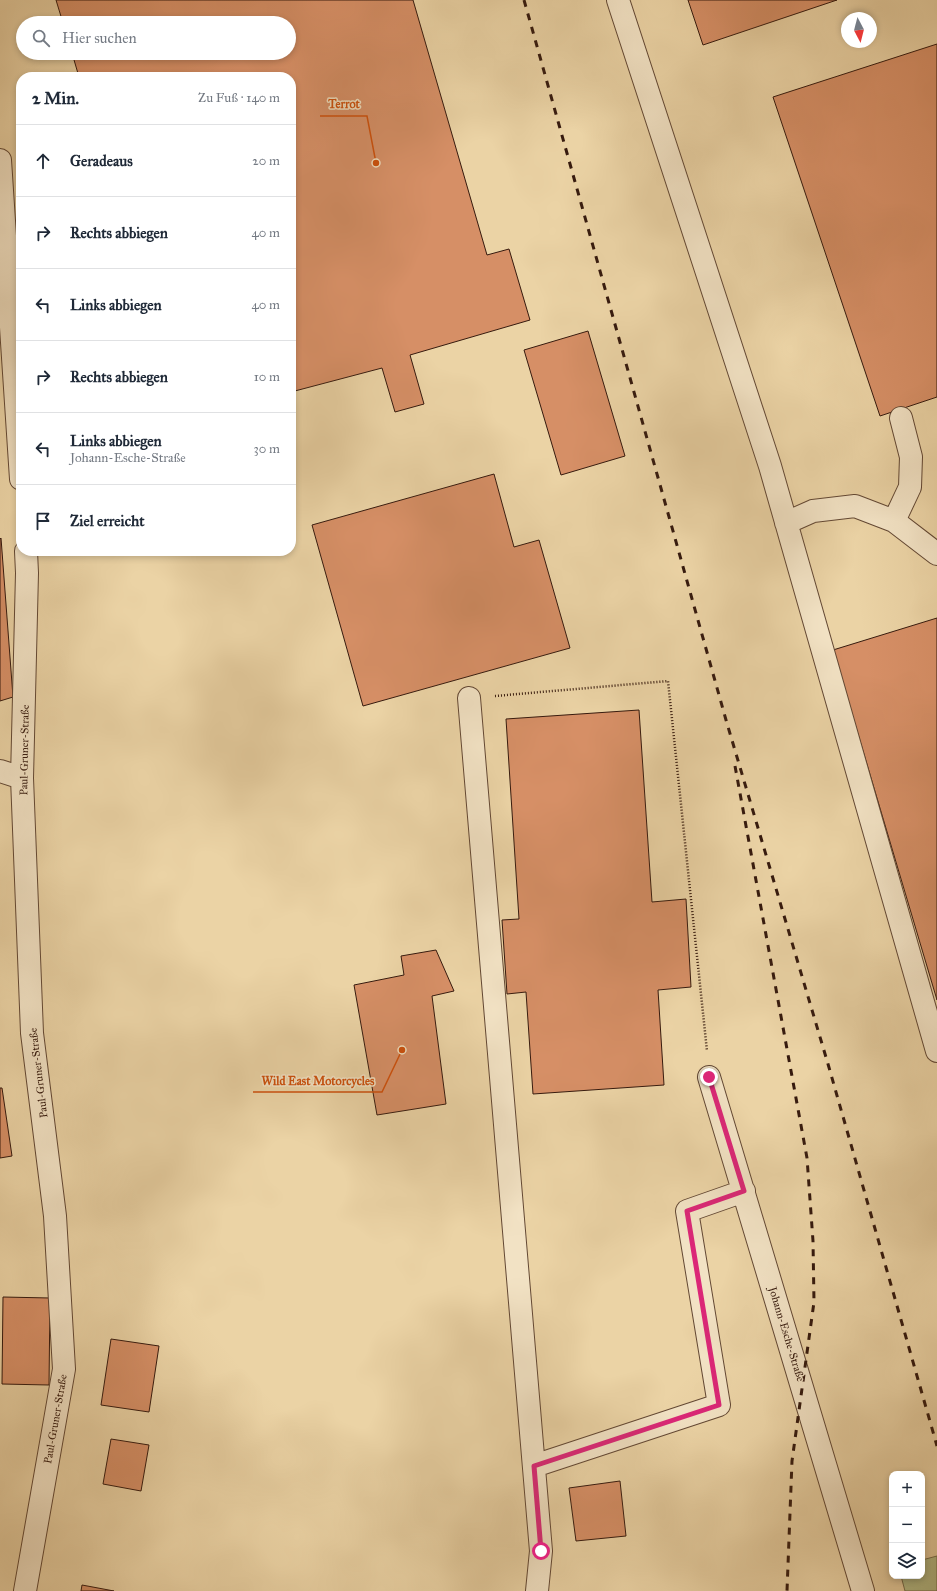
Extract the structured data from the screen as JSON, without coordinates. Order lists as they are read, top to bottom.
{
  "streets": {
    "street": ["Paul-Gruner-Straße", "Johann-Esche-Straße"]
  },
  "places": ["Terrot", "Wild East Motorcycles"],
  "north": "bottom",
  "page": {
    "search": "Hier suchen",
    "heading": ["2 Min.", "Zu Fuß · 140 m"],
    "list": [
      ["Geradeaus", "20 m"],
      ["Rechts abbiegen", "40 m"],
      ["Links abbiegen", "40 m"],
      ["Rechts abbiegen", "10 m"],
      ["Links abbiegen", "Johann-Esche-Straße", "30 m"],
      "Ziel erreicht"
    ],
    "map_buttons": ["+", "−"]
  }
}
